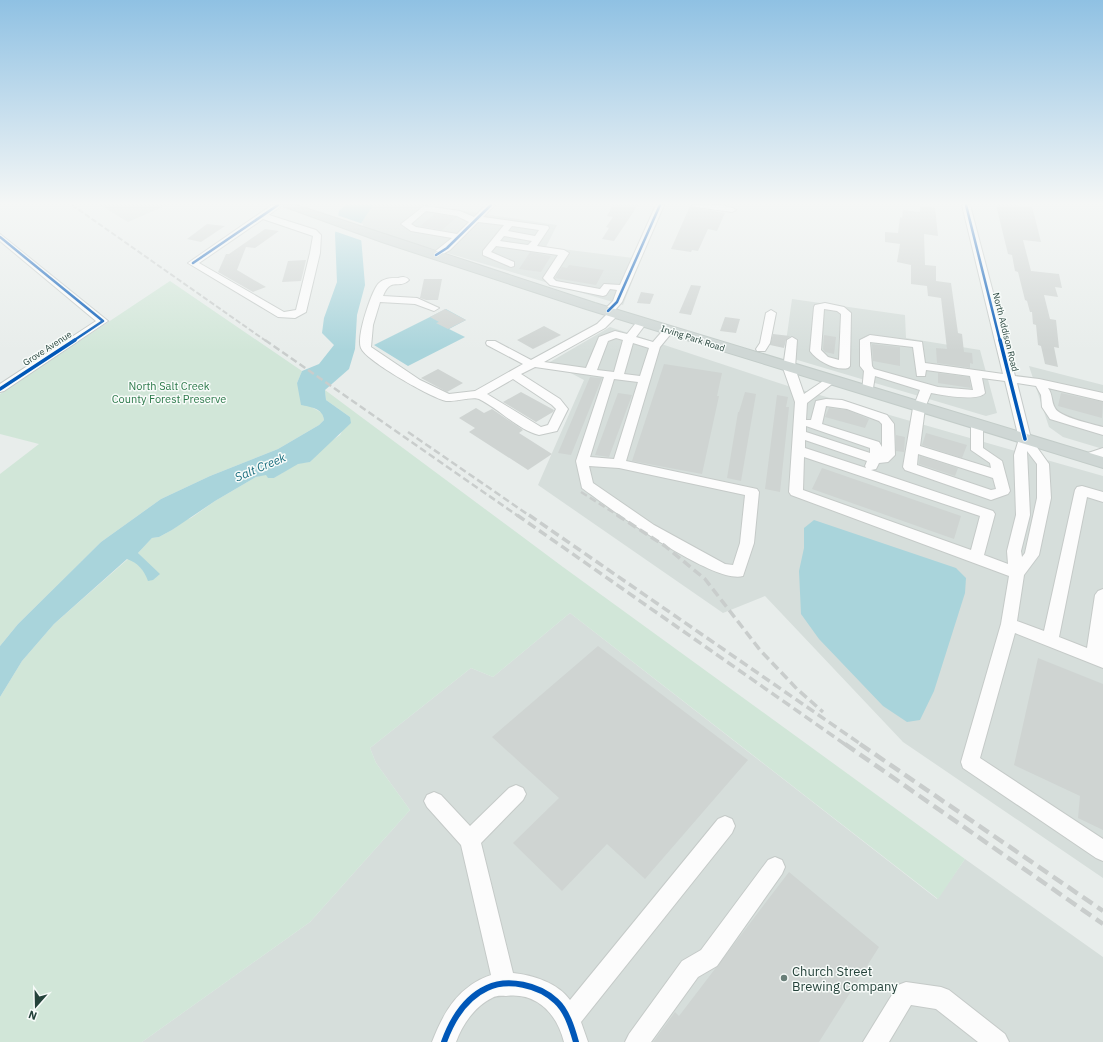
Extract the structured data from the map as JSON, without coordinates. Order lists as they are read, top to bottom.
{
  "streets": {
    "main road": ["Irving Park Road"],
    "street": ["North Addison Road", "Grove Avenue"]
  },
  "crossings": [
    ["North Addison Road", "Irving Park Road"]
  ],
  "water": ["Salt Creek"],
  "parks": ["North Salt Creek County Forest Preserve"],
  "places": ["Church Street Brewing Company"],
  "north": "bottom"
}
